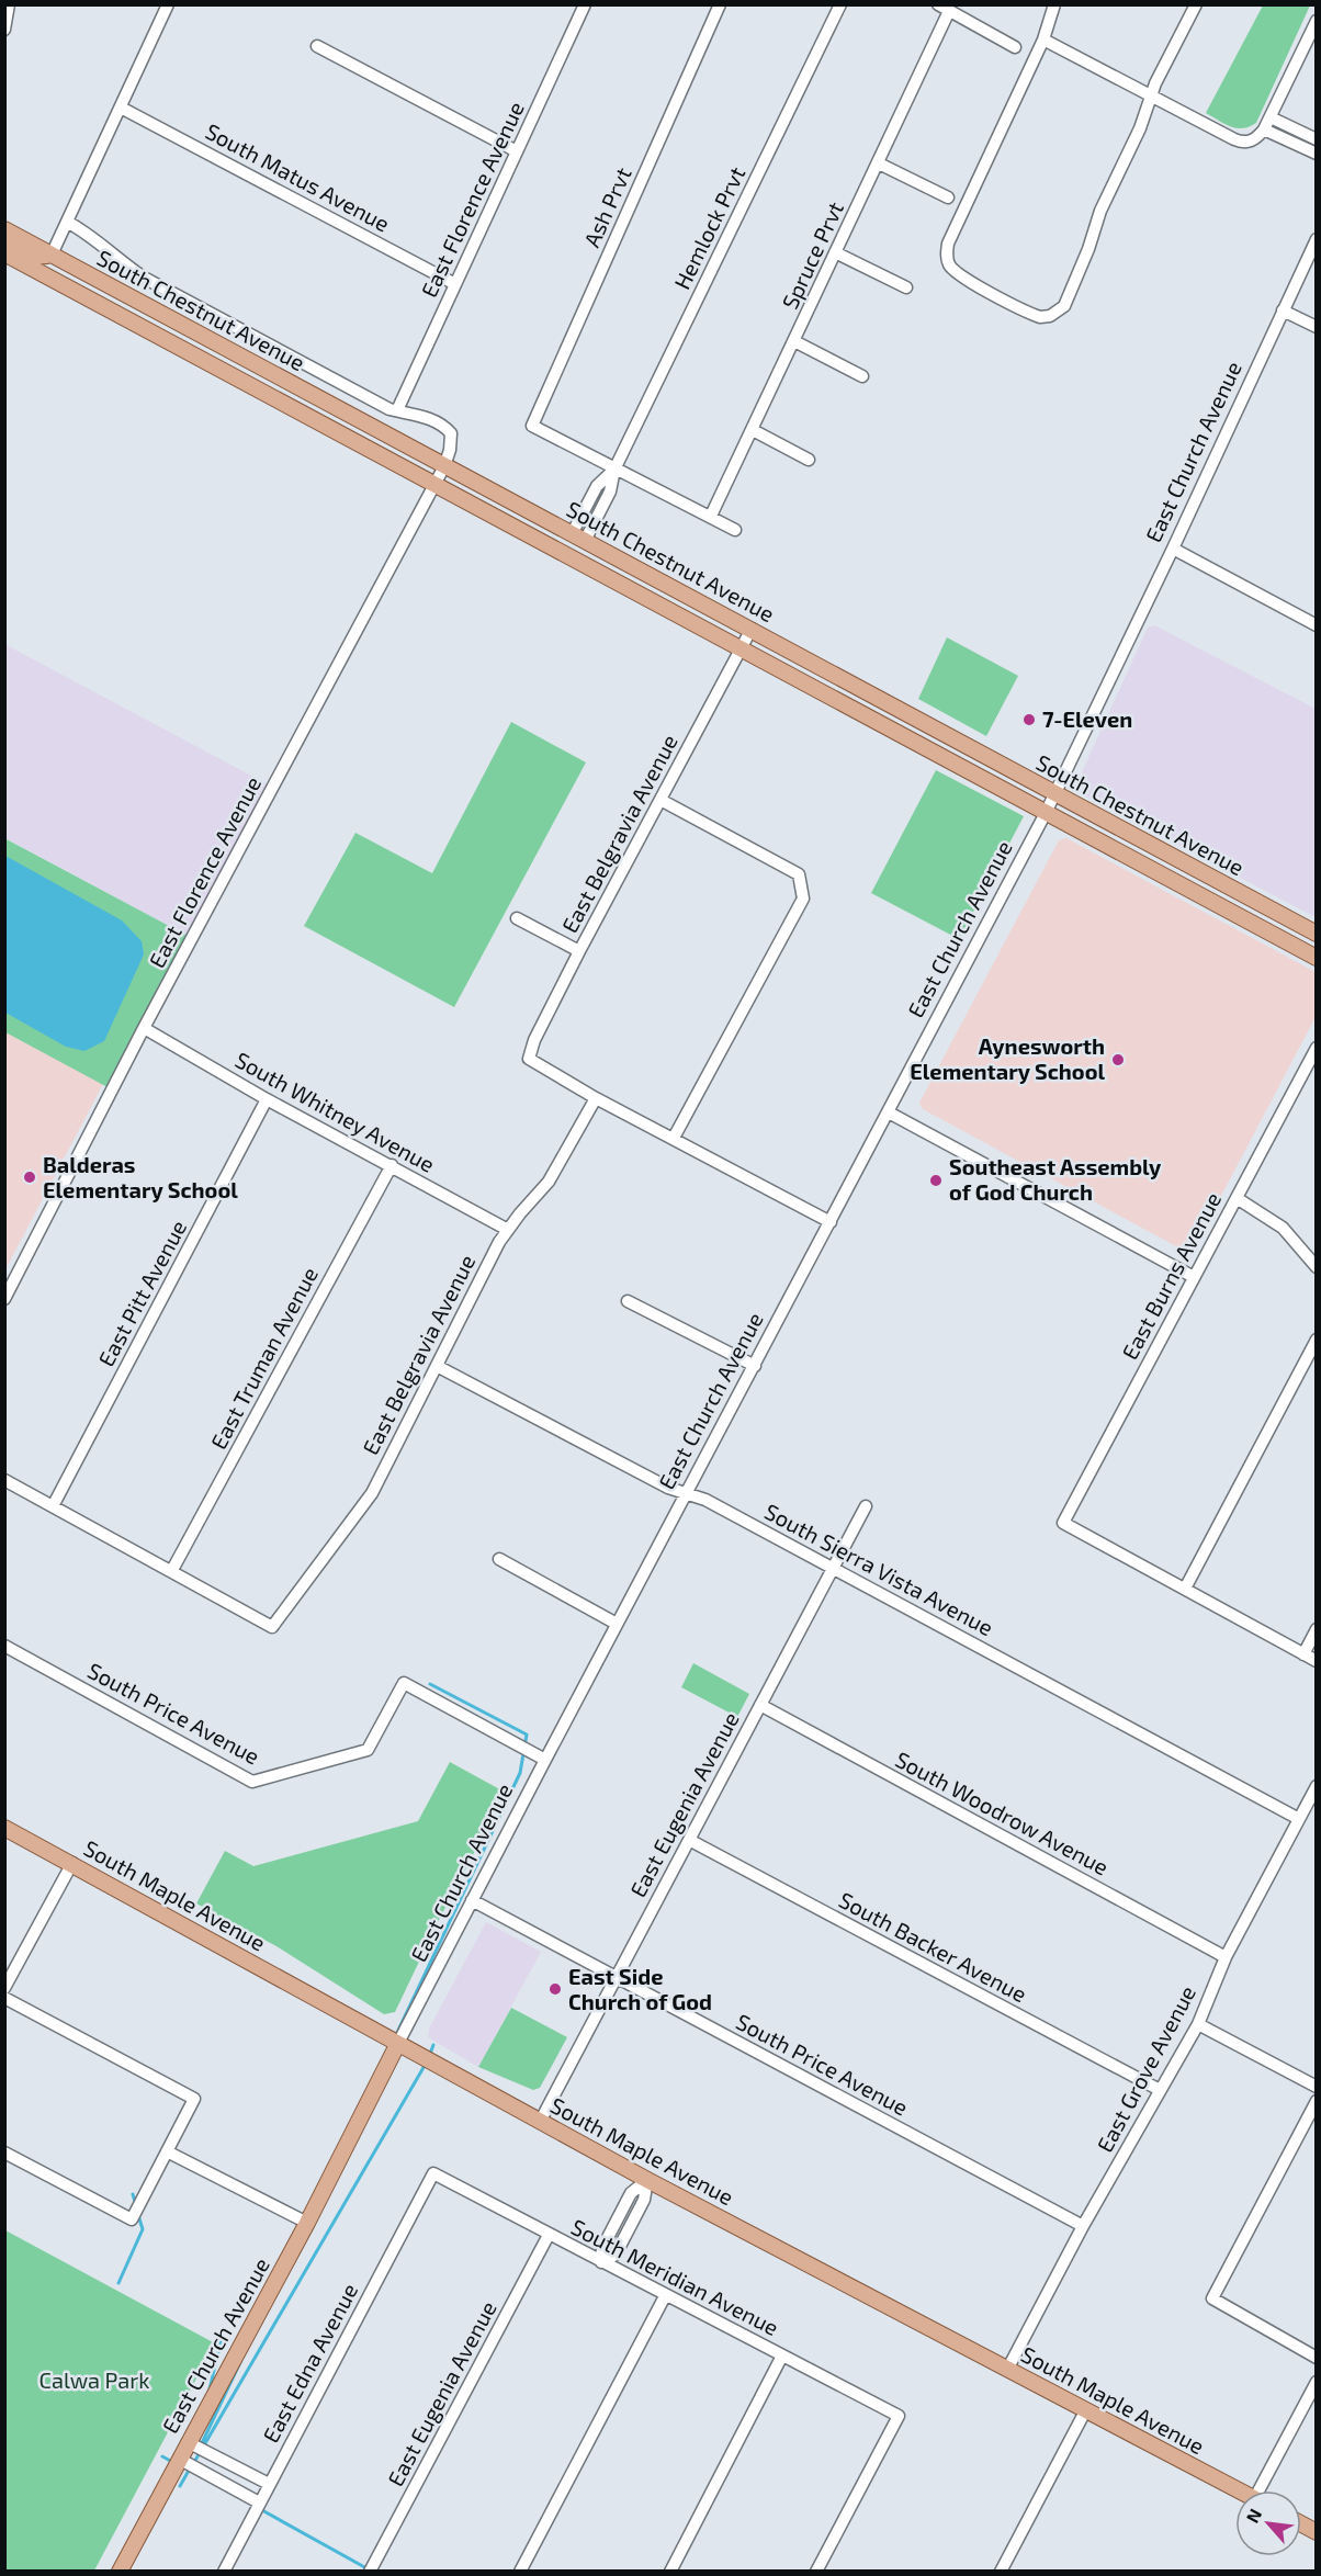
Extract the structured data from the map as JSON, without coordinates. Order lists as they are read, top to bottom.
{
  "streets": {
    "main road": ["South Chestnut Avenue", "East Church Avenue", "South Maple Avenue"],
    "street": [
      "South Matus Avenue",
      "East Florence Avenue",
      "Ash Prvt",
      "Hemlock Prvt",
      "Spruce Prvt",
      "East Belgravia Avenue",
      "South Whitney Avenue",
      "East Burns Avenue",
      "East Pitt Avenue",
      "East Truman Avenue",
      "South Sierra Vista Avenue",
      "South Price Avenue",
      "East Eugenia Avenue",
      "South Woodrow Avenue",
      "South Backer Avenue",
      "East Grove Avenue",
      "South Meridian Avenue",
      "East Edna Avenue"
    ]
  },
  "crossings": [
    ["South Matus Avenue", "East Florence Avenue"],
    ["East Florence Avenue", "South Chestnut Avenue"],
    ["East Florence Avenue", "South Whitney Avenue"],
    ["Ash Prvt", "Hemlock Prvt"],
    ["Hemlock Prvt", "South Chestnut Avenue"],
    ["South Chestnut Avenue", "East Church Avenue"],
    ["South Chestnut Avenue", "East Belgravia Avenue"],
    ["East Church Avenue", "South Sierra Vista Avenue"],
    ["East Church Avenue", "South Price Avenue"],
    ["East Church Avenue", "South Maple Avenue"],
    ["East Belgravia Avenue", "South Whitney Avenue"],
    ["East Belgravia Avenue", "East Truman Avenue"],
    ["East Belgravia Avenue", "South Sierra Vista Avenue"],
    ["South Whitney Avenue", "East Pitt Avenue"],
    ["South Whitney Avenue", "East Truman Avenue"],
    ["South Sierra Vista Avenue", "East Eugenia Avenue"],
    ["South Sierra Vista Avenue", "East Grove Avenue"],
    ["South Price Avenue", "East Eugenia Avenue"],
    ["South Price Avenue", "East Grove Avenue"],
    ["East Eugenia Avenue", "South Woodrow Avenue"],
    ["East Eugenia Avenue", "South Maple Avenue"],
    ["East Eugenia Avenue", "South Backer Avenue"],
    ["East Eugenia Avenue", "South Meridian Avenue"],
    ["South Woodrow Avenue", "East Grove Avenue"],
    ["South Maple Avenue", "East Grove Avenue"],
    ["South Backer Avenue", "East Grove Avenue"],
    ["South Meridian Avenue", "East Edna Avenue"]
  ],
  "parks": ["Calwa Park"],
  "places": [
    "7-Eleven",
    "Aynesworth Elementary School",
    "Balderas Elementary School",
    "Southeast Assembly of God Church",
    "East Side Church of God"
  ],
  "north": "top left"
}
